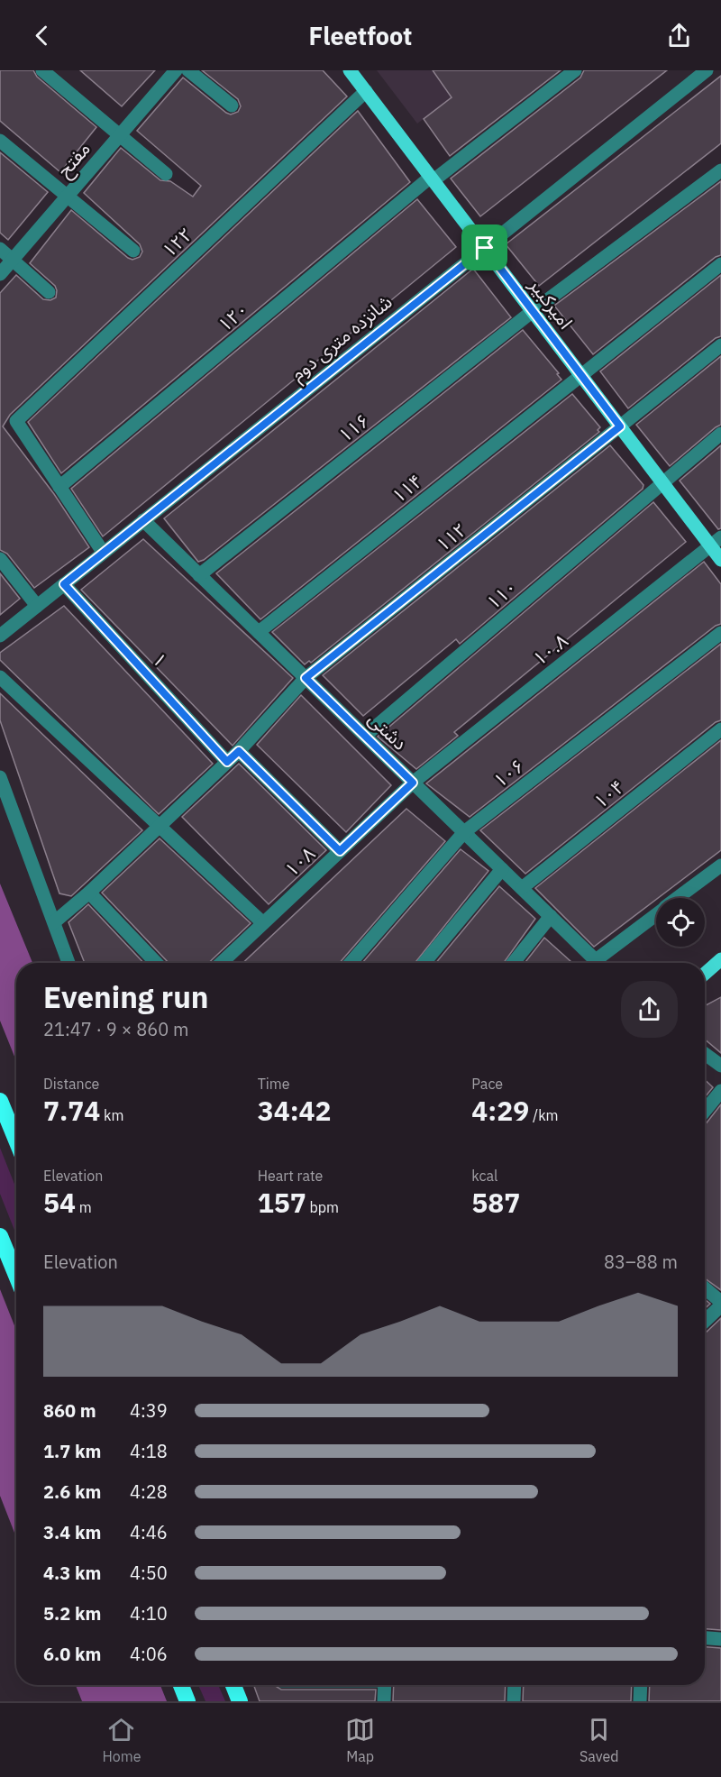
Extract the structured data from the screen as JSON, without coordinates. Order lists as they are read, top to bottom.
{
  "streets": {
    "main road": ["امیرکبیر"],
    "street": [
      "مفتح",
      "۱۲۲",
      "۱۲۰",
      "شانزده متری دوم",
      "۱۱۶",
      "۱۱۴",
      "۱۱۲",
      "۱۱۰",
      "۱۰.۸",
      "۱",
      "دشتی",
      "۱۰۶",
      "۱۰۴",
      "۱۰۸"
    ]
  },
  "crossings": [
    ["۱۲۲", "امیرکبیر"],
    ["۱۲۲", "۱۲۰"],
    ["امیرکبیر", "۱۲۰"],
    ["امیرکبیر", "شانزده متری دوم"],
    ["امیرکبیر", "۱۱۶"],
    ["امیرکبیر", "۱۱۴"],
    ["امیرکبیر", "۱۱۲"],
    ["امیرکبیر", "۱۱۰"],
    ["امیرکبیر", "۱۰.۸"],
    ["شانزده متری دوم", "۱"],
    ["شانزده متری دوم", "دشتی"],
    ["۱۱۶", "دشتی"],
    ["۱۱۴", "دشتی"],
    ["۱۱۲", "۱"],
    ["۱۱۲", "دشتی"],
    ["۱۱۰", "دشتی"],
    ["۱۰.۸", "دشتی"],
    ["۱۰.۸", "۱۰۸"],
    ["دشتی", "۱۰۶"],
    ["دشتی", "۱۰۴"],
    ["دشتی", "۱۰۸"]
  ],
  "page": {
    "header": "Fleetfoot",
    "heading": ["Evening run", "21:47 · 9 × 860 m"],
    "stats": [
      ["Distance", "7.74 km"],
      ["Time", "34:42"],
      ["Pace", "4:29 /km"],
      ["Elevation", "54 m"],
      ["Heart rate", "157 bpm"],
      ["kcal", "587"]
    ],
    "chart": ["Elevation", "83–88 m"],
    "list": [
      {
        "name": "860 m",
        "note": "4:39"
      },
      {
        "name": "1.7 km",
        "note": "4:18"
      },
      {
        "name": "2.6 km",
        "note": "4:28"
      },
      {
        "name": "3.4 km",
        "note": "4:46"
      },
      {
        "name": "4.3 km",
        "note": "4:50"
      },
      {
        "name": "5.2 km",
        "note": "4:10"
      },
      {
        "name": "6.0 km",
        "note": "4:06"
      }
    ],
    "tabs": ["Home", "Map", "Saved"]
  }
}
